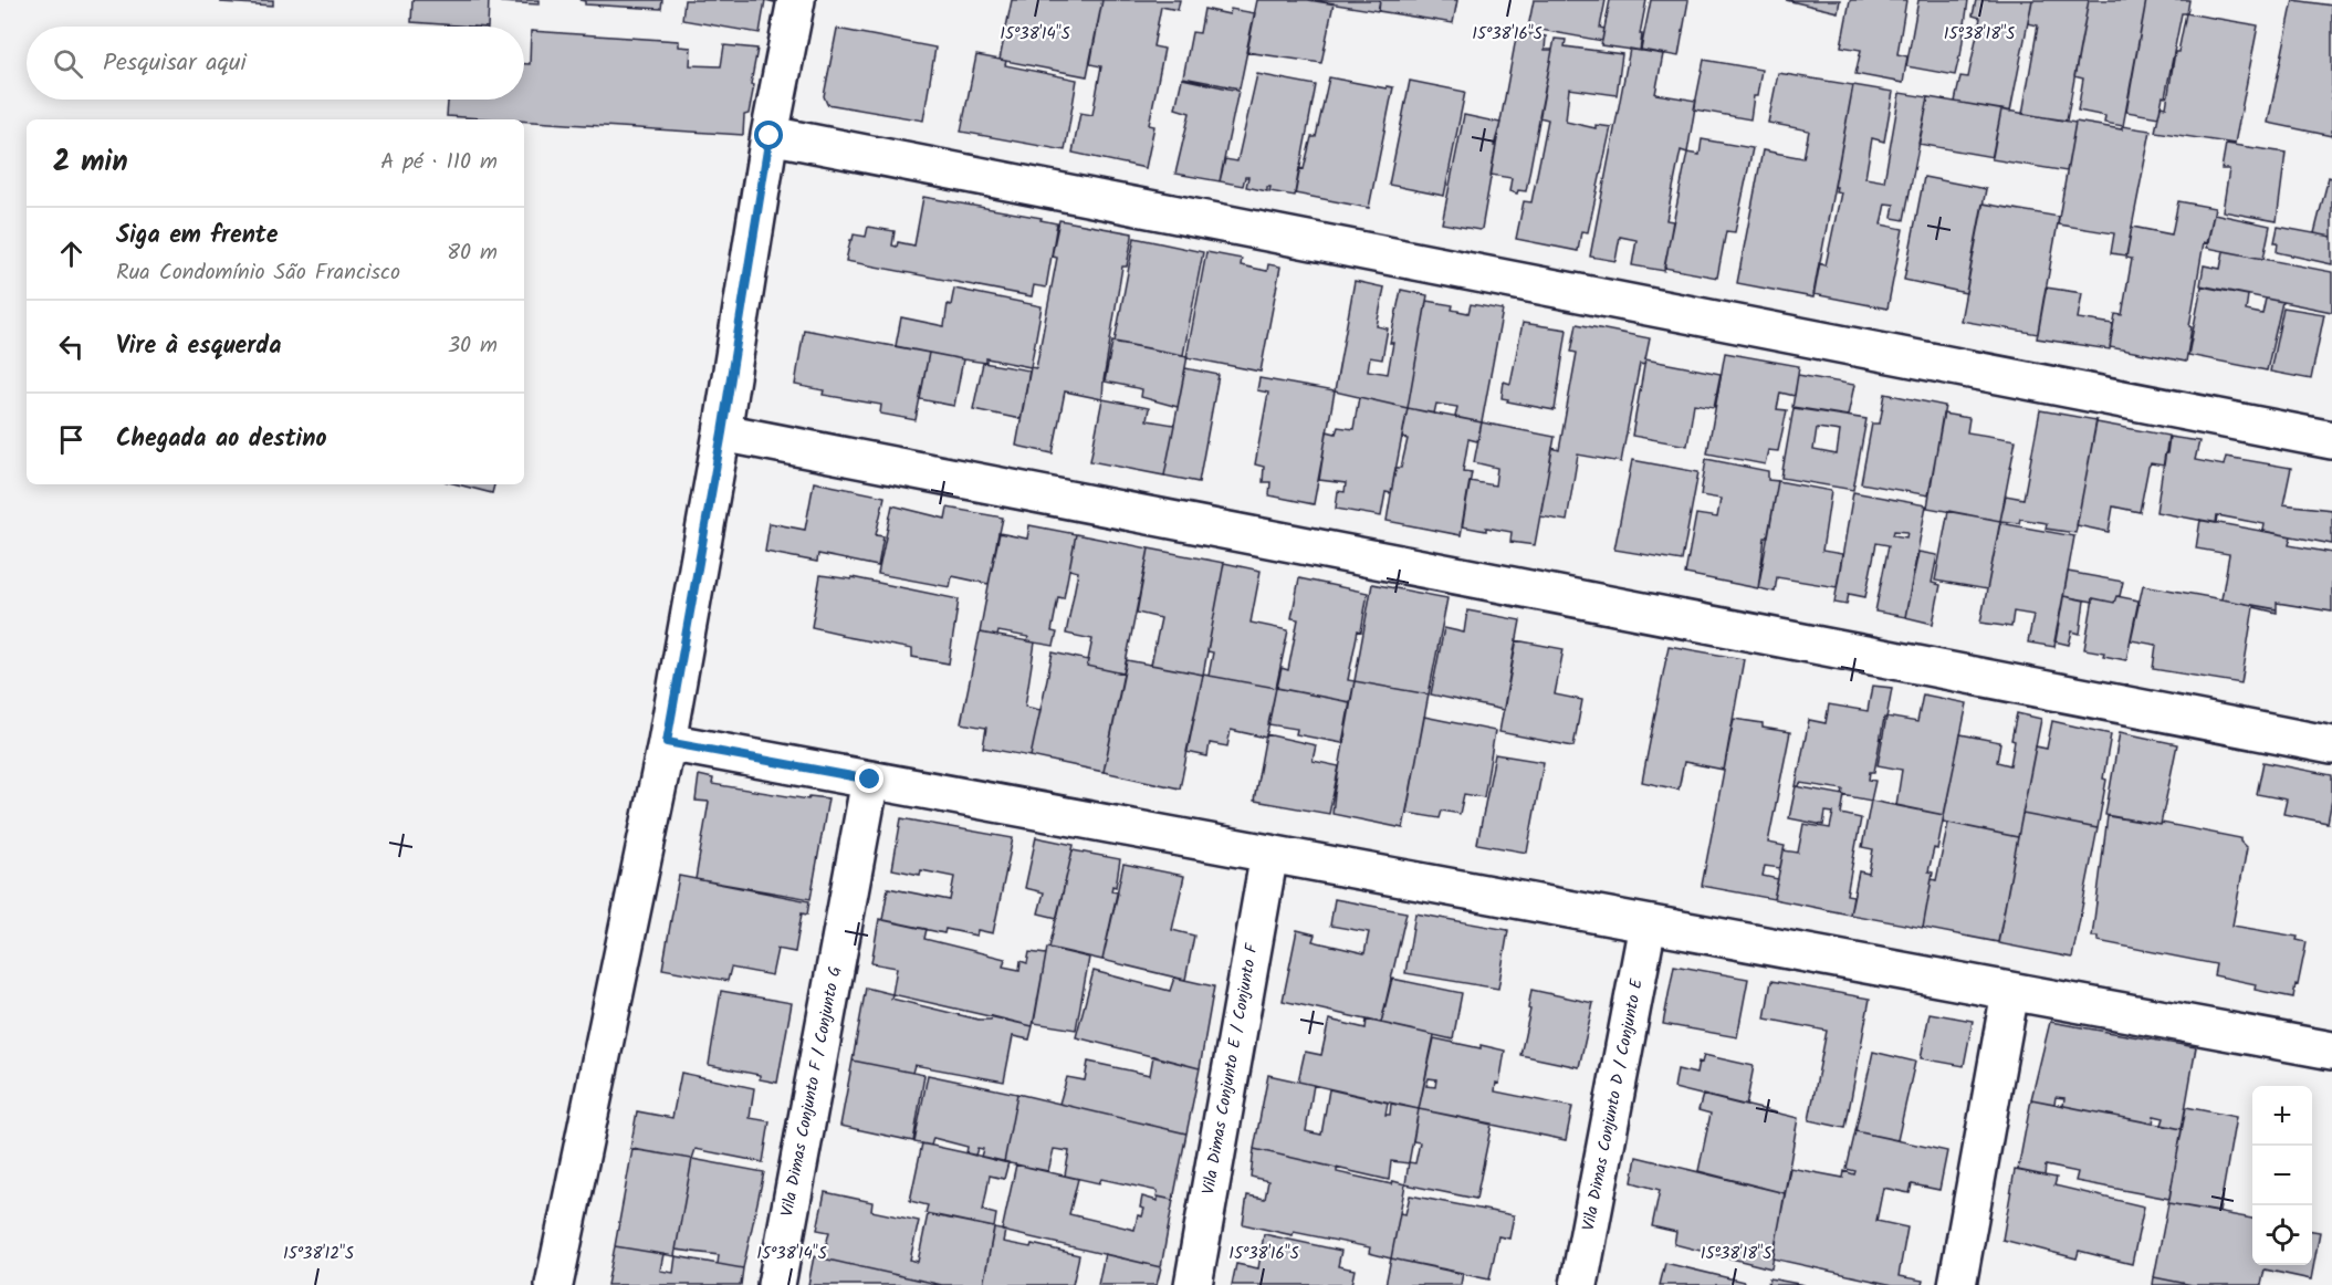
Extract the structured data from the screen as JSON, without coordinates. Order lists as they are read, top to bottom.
{
  "streets": {
    "street": ["Vila Dimas Conjunto E / Conjunto F", "Vila Dimas Conjunto F / Conjunto G", "Vila Dimas Conjunto D / Conjunto E"]
  },
  "page": {
    "search": "Pesquisar aqui",
    "heading": ["2 min", "A pé · 110 m"],
    "list": [
      ["Siga em frente", "Rua Condomínio São Francisco", "80 m"],
      ["Vire à esquerda", "30 m"],
      "Chegada ao destino"
    ],
    "map_buttons": ["+", "−"]
  },
  "coordinates": [
    "15°38'14\"S",
    "15°38'16\"S",
    "15°38'18\"S",
    "15°38'12\"S"
  ]
}
